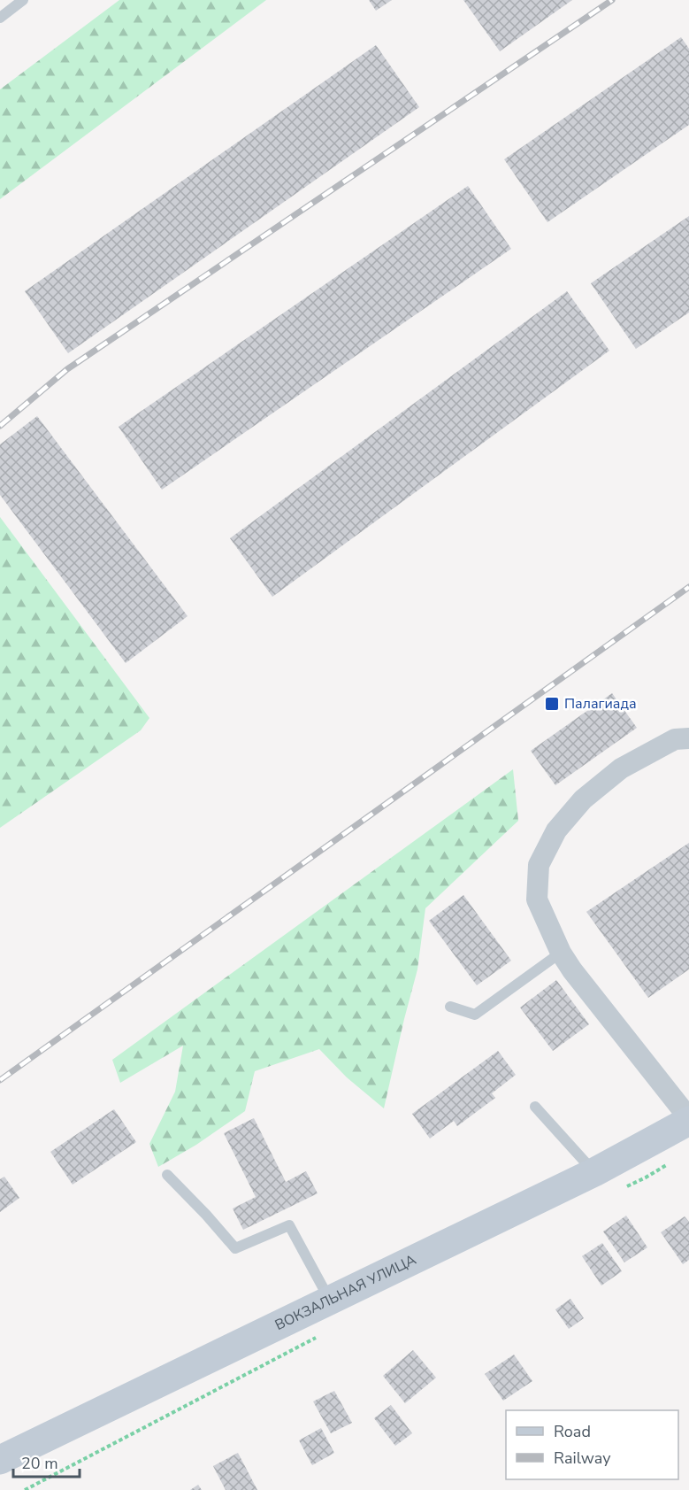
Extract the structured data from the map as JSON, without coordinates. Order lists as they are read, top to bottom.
{
  "streets": {
    "main road": ["ВОКЗАЛЬНАЯ УЛИЦА"]
  },
  "places": {
    "transit": ["Палагиада"]
  },
  "legend": ["Road", "Railway"],
  "scale_bar": "20 m"
}
